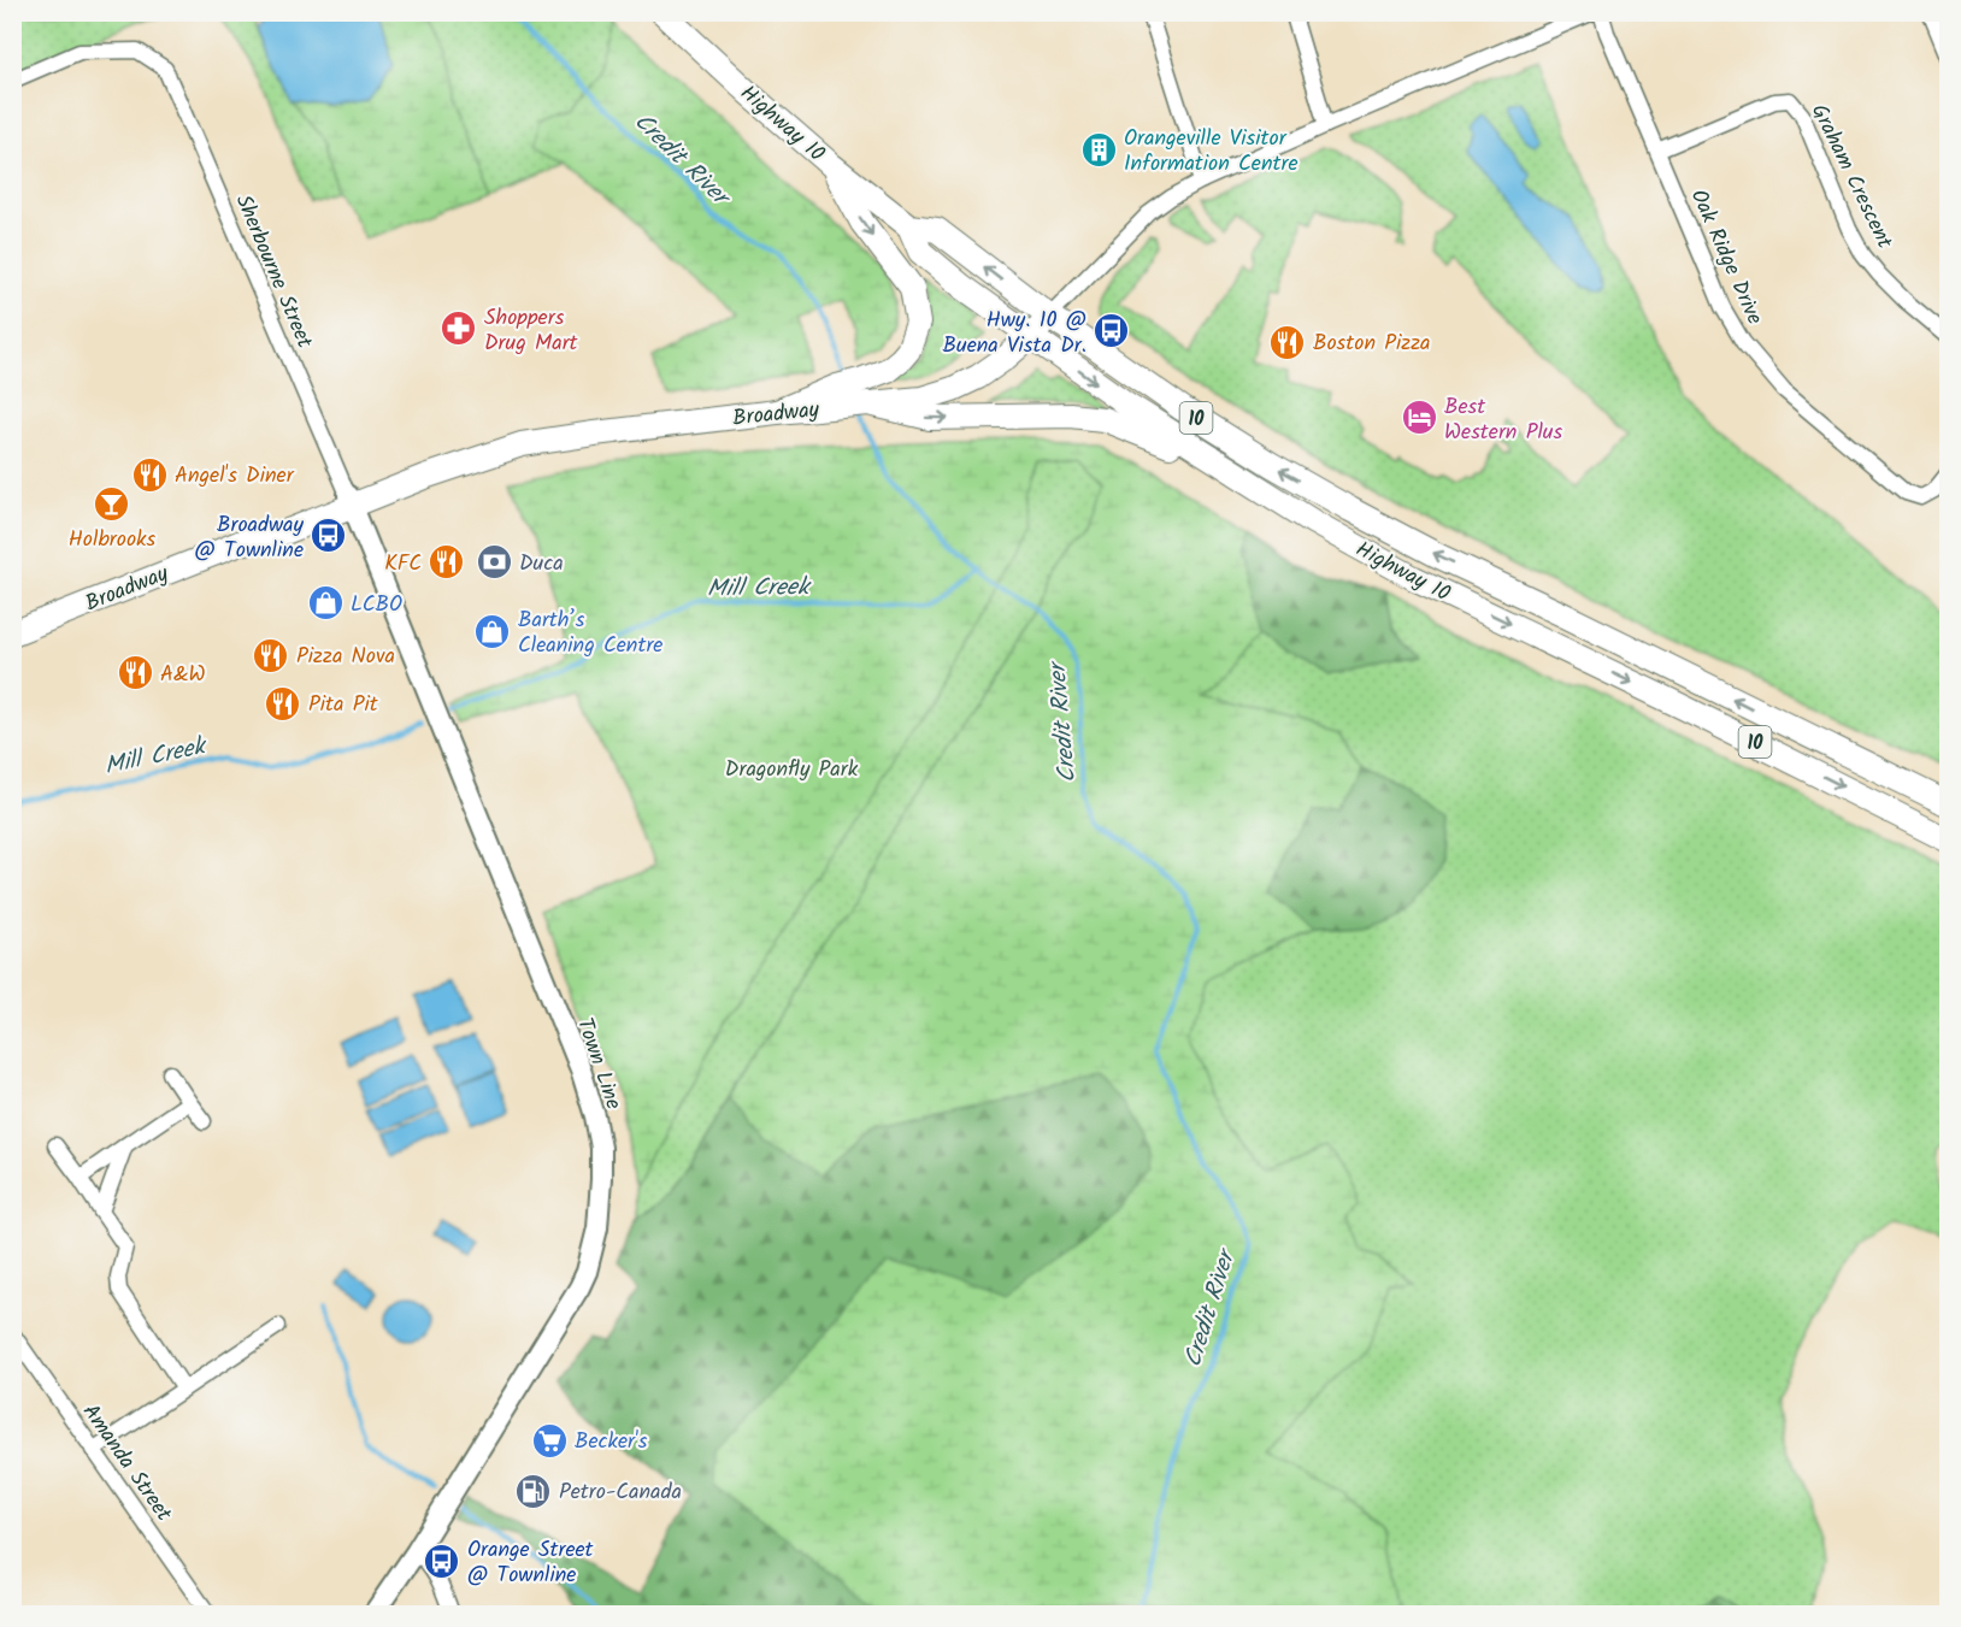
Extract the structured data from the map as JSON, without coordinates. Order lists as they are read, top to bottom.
{
  "streets": {
    "main road": [
      "Highway 10",
      "Broadway",
      "10",
      "Town Line"
    ],
    "street": [
      "Graham Crescent",
      "Oak Ridge Drive",
      "Sherbourne Street",
      "Amanda Street"
    ]
  },
  "crossings": [
    ["Highway 10", "Broadway"],
    ["Graham Crescent", "Oak Ridge Drive"],
    ["Sherbourne Street", "Broadway"],
    ["Sherbourne Street", "Town Line"],
    ["Broadway", "Town Line"]
  ],
  "water": ["Credit River", "Mill Creek"],
  "parks": ["Dragonfly Park"],
  "places": {
    "building": ["Orangeville Visitor Information Centre"],
    "pharmacy": ["Shoppers Drug Mart"],
    "bus stop": ["Hwy. 10 @ Buena Vista Dr.", "Broadway @ Townline", "Orange Street @ Townline"],
    "restaurant": [
      "Boston Pizza",
      "Angel's Diner",
      "KFC",
      "Pizza Nova",
      "A&W",
      "Pita Pit"
    ],
    "hotel": ["Best Western Plus"],
    "bar": ["Holbrooks"],
    "bank": ["Duca"],
    "shop": ["LCBO", "Barth’s Cleaning Centre"],
    "supermarket": ["Becker's"],
    "fuel station": ["Petro-Canada"]
  }
}
